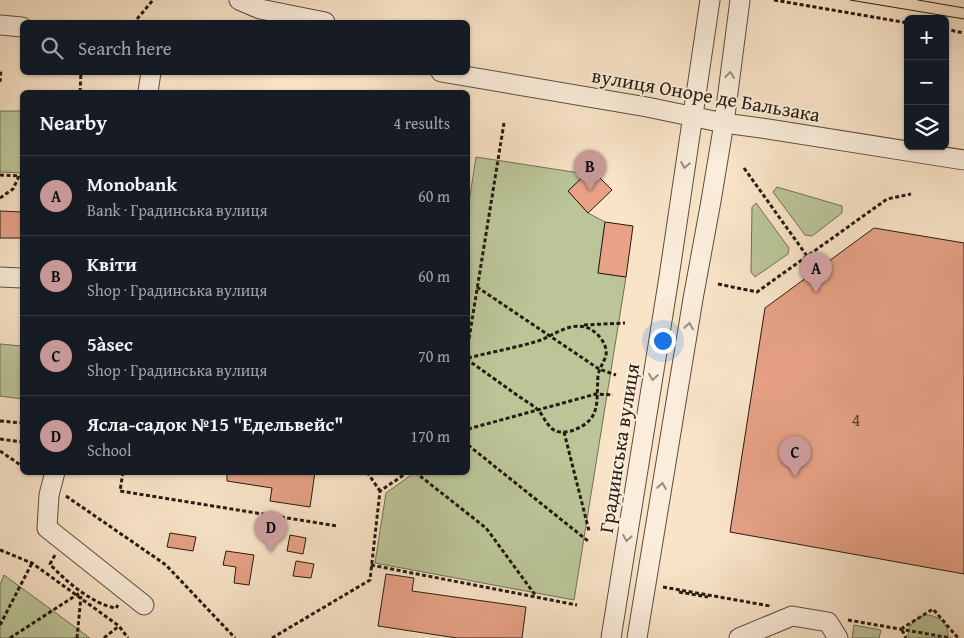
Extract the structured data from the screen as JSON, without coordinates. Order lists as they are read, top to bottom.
{
  "streets": {
    "street": ["вулиця Оноре де Бальзака", "Градинська вулиця"]
  },
  "crossings": [
    ["вулиця Оноре де Бальзака", "Градинська вулиця"]
  ],
  "house_numbers": ["4"],
  "page": {
    "map_buttons": ["+", "−"],
    "search": "Search here",
    "heading": ["Nearby", "4 results"],
    "pins": [
      "B",
      "A",
      "C",
      "D"
    ],
    "list": [
      {
        "mark": "A",
        "name": "Monobank",
        "note": "Bank · Градинська вулиця",
        "value": "60 m"
      },
      {
        "mark": "B",
        "name": "Kвіти",
        "note": "Shop · Градинська вулиця",
        "value": "60 m"
      },
      {
        "mark": "C",
        "name": "5àsec",
        "note": "Shop · Градинська вулиця",
        "value": "70 m"
      },
      {
        "mark": "D",
        "name": "Ясла-садок №15 \"Едельвейс\"",
        "note": "School",
        "value": "170 m"
      }
    ]
  }
}
